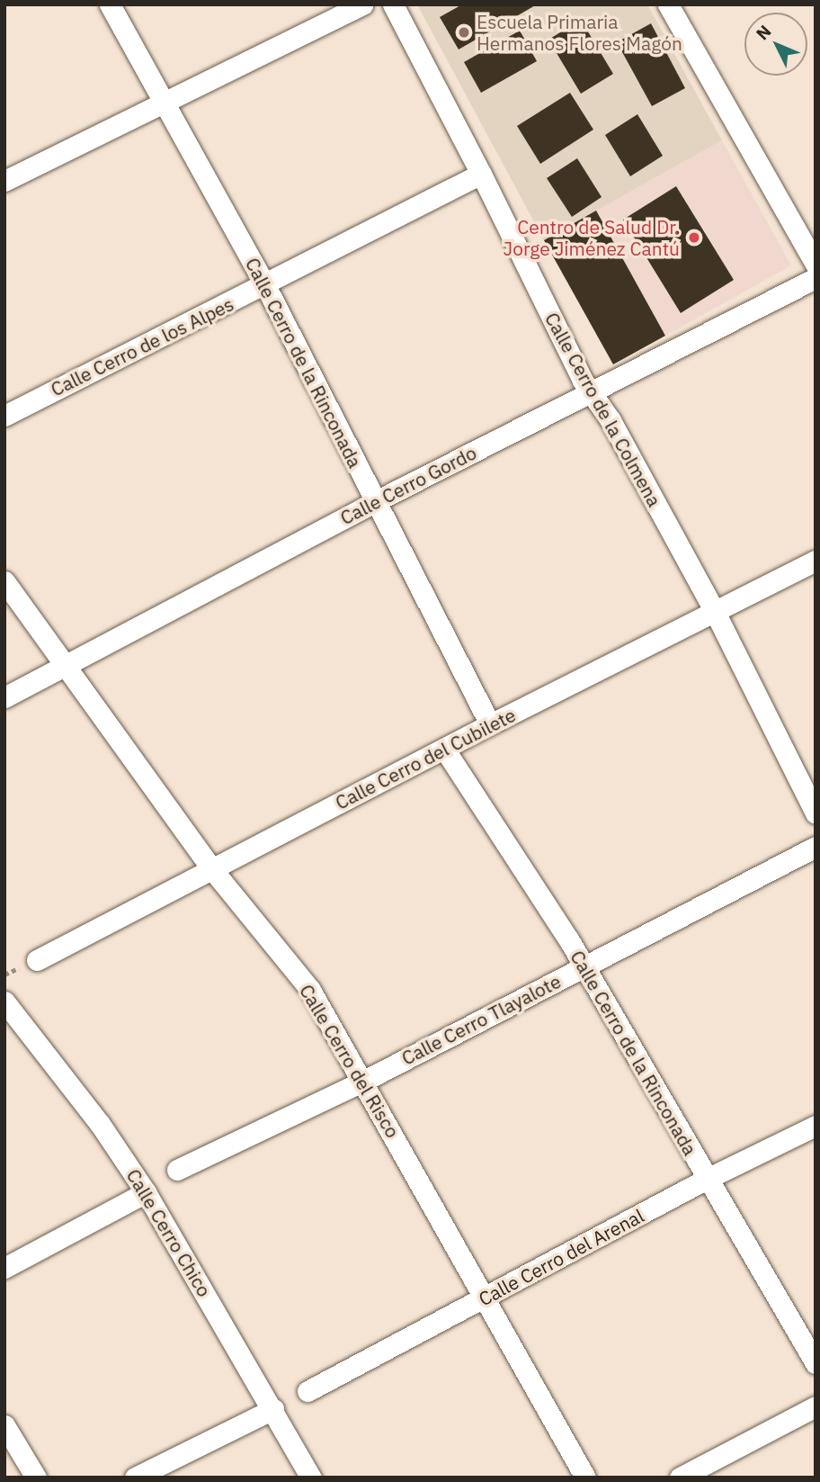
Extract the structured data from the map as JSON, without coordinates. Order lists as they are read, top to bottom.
{
  "streets": {
    "street": [
      "Calle Cerro de los Alpes",
      "Calle Cerro de la Rinconada",
      "Calle Cerro de la Colmena",
      "Calle Cerro Gordo",
      "Calle Cerro del Cubilete",
      "Calle Cerro Tlayalote",
      "Calle Cerro del Risco",
      "Calle Cerro Chico",
      "Calle Cerro del Arenal"
    ]
  },
  "crossings": [
    ["Calle Cerro de los Alpes", "Calle Cerro de la Rinconada"],
    ["Calle Cerro de los Alpes", "Calle Cerro de la Colmena"],
    ["Calle Cerro de la Rinconada", "Calle Cerro Gordo"],
    ["Calle Cerro de la Rinconada", "Calle Cerro del Cubilete"],
    ["Calle Cerro de la Rinconada", "Calle Cerro Tlayalote"],
    ["Calle Cerro de la Rinconada", "Calle Cerro del Arenal"],
    ["Calle Cerro de la Colmena", "Calle Cerro Gordo"],
    ["Calle Cerro de la Colmena", "Calle Cerro del Cubilete"],
    ["Calle Cerro Gordo", "Calle Cerro del Risco"],
    ["Calle Cerro del Cubilete", "Calle Cerro del Risco"],
    ["Calle Cerro Tlayalote", "Calle Cerro del Risco"],
    ["Calle Cerro del Risco", "Calle Cerro del Arenal"]
  ],
  "places": ["Escuela Primaria Hermanos Flores Magón", "Centro de Salud Dr. Jorge Jiménez Cantú"],
  "north": "top left"
}
